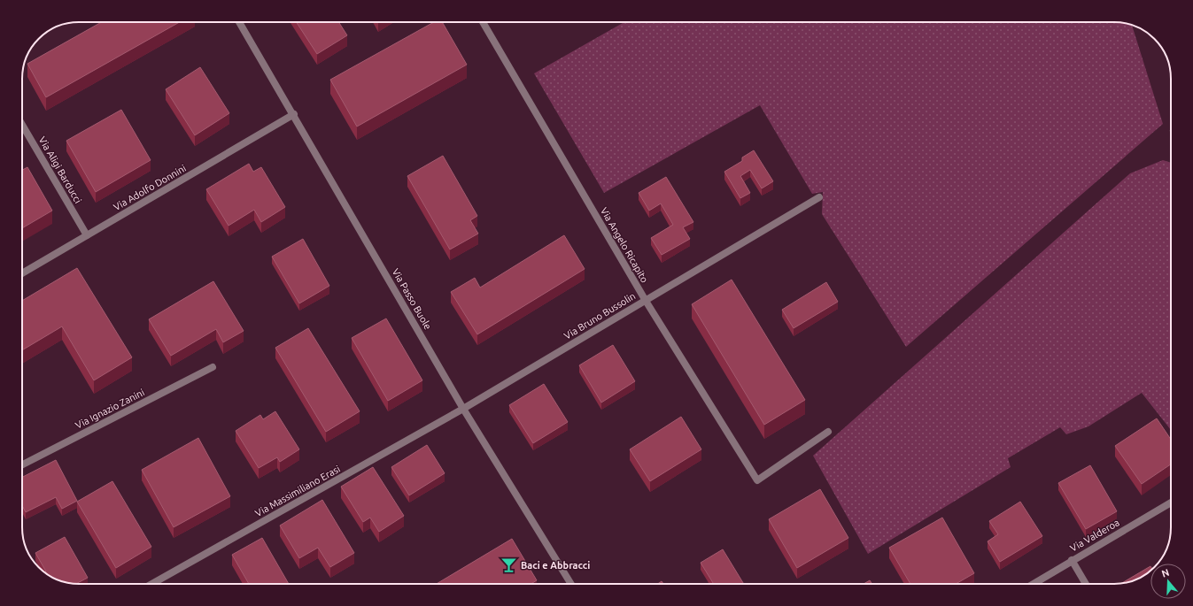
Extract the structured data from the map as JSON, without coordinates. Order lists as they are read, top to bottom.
{
  "streets": {
    "street": [
      "Via Aligi Barducci",
      "Via Adolfo Donnini",
      "Via Angelo Ricapito",
      "Via Passo Buole",
      "Via Bruno Bussolin",
      "Via Ignazio Zanini",
      "Via Massimiliano Erasi",
      "Via Valderoa"
    ]
  },
  "crossings": [
    ["Via Aligi Barducci", "Via Adolfo Donnini"],
    ["Via Adolfo Donnini", "Via Passo Buole"],
    ["Via Angelo Ricapito", "Via Bruno Bussolin"],
    ["Via Passo Buole", "Via Bruno Bussolin"],
    ["Via Passo Buole", "Via Massimiliano Erasi"],
    ["Via Bruno Bussolin", "Via Massimiliano Erasi"]
  ],
  "places": {
    "bar": ["Baci e Abbracci"]
  },
  "north": "top"
}
